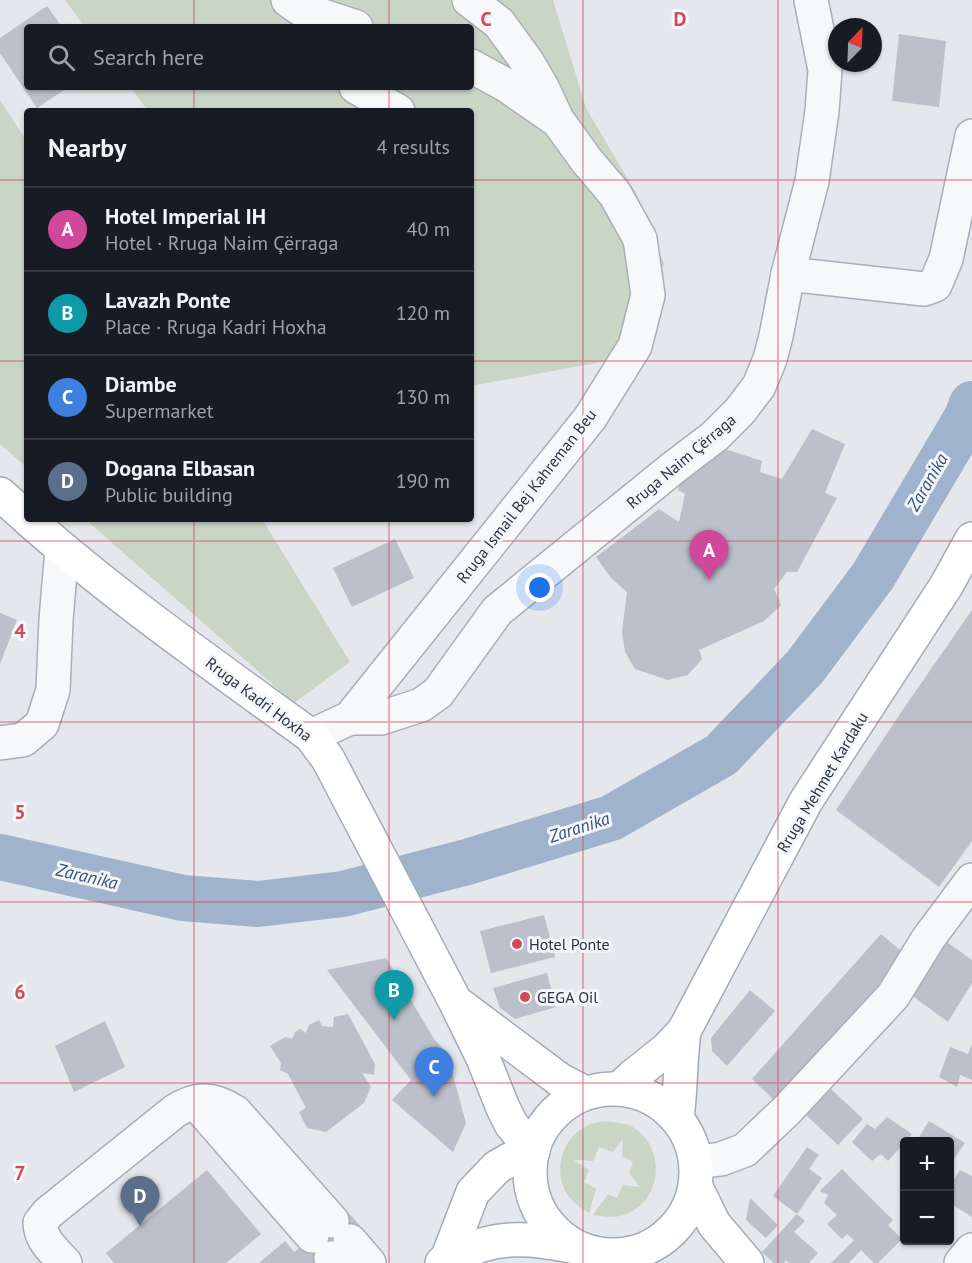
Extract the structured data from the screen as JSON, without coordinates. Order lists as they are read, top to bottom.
{
  "streets": {
    "main road": ["Rruga Kadri Hoxha", "Rruga Mehmet Kardaku"],
    "street": ["Rruga Naim Çërraga", "Rruga Ismail Bej Kahreman Beu"]
  },
  "crossings": [
    ["Rruga Naim Çërraga", "Rruga Ismail Bej Kahreman Beu"],
    ["Rruga Ismail Bej Kahreman Beu", "Rruga Kadri Hoxha"],
    ["Rruga Kadri Hoxha", "Rruga Mehmet Kardaku"]
  ],
  "water": ["Zaranika"],
  "places": ["Hotel Ponte", "GEGA Oil"],
  "north": "top right",
  "page": {
    "search": "Search here",
    "heading": ["Nearby", "4 results"],
    "list": [
      {
        "mark": "A",
        "name": "Hotel Imperial IH",
        "note": "Hotel · Rruga Naim Çërraga",
        "value": "40 m"
      },
      {
        "mark": "B",
        "name": "Lavazh Ponte",
        "note": "Place · Rruga Kadri Hoxha",
        "value": "120 m"
      },
      {
        "mark": "C",
        "name": "Diambe",
        "note": "Supermarket",
        "value": "130 m"
      },
      {
        "mark": "D",
        "name": "Dogana Elbasan",
        "note": "Public building",
        "value": "190 m"
      }
    ],
    "pins": [
      "A",
      "B",
      "C",
      "D"
    ],
    "map_buttons": ["+", "−"]
  },
  "grid": {
    "columns": ["C", "D"],
    "rows": [
      "4",
      "5",
      "6",
      "7"
    ]
  }
}
